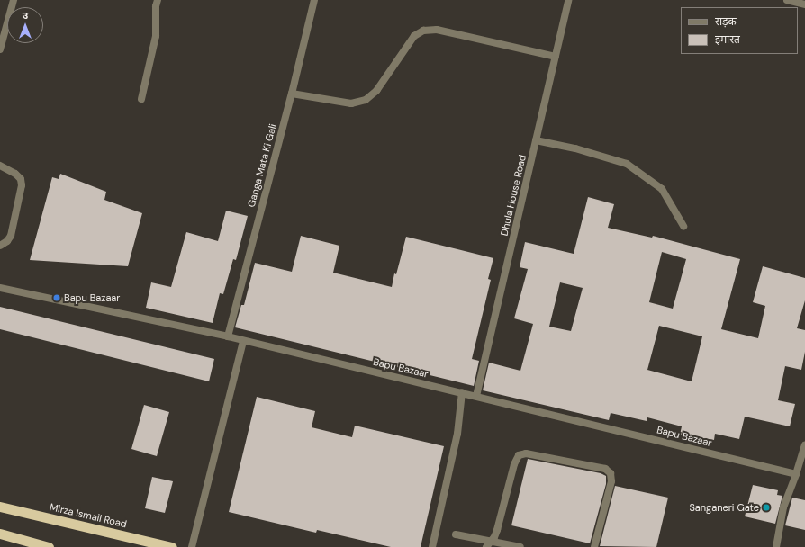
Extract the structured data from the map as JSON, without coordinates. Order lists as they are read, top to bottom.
{
  "streets": {
    "highway": ["Mirza Ismail Road"],
    "street": ["Ganga Mata Ki Gali", "Dhula House Road", "Bapu Bazaar"]
  },
  "crossings": [
    ["Ganga Mata Ki Gali", "Bapu Bazaar"],
    ["Dhula House Road", "Bapu Bazaar"]
  ],
  "places": ["Bapu Bazaar", "Sanganeri Gate"],
  "legend": ["सड़क", "इमारत"],
  "north": "top"
}
